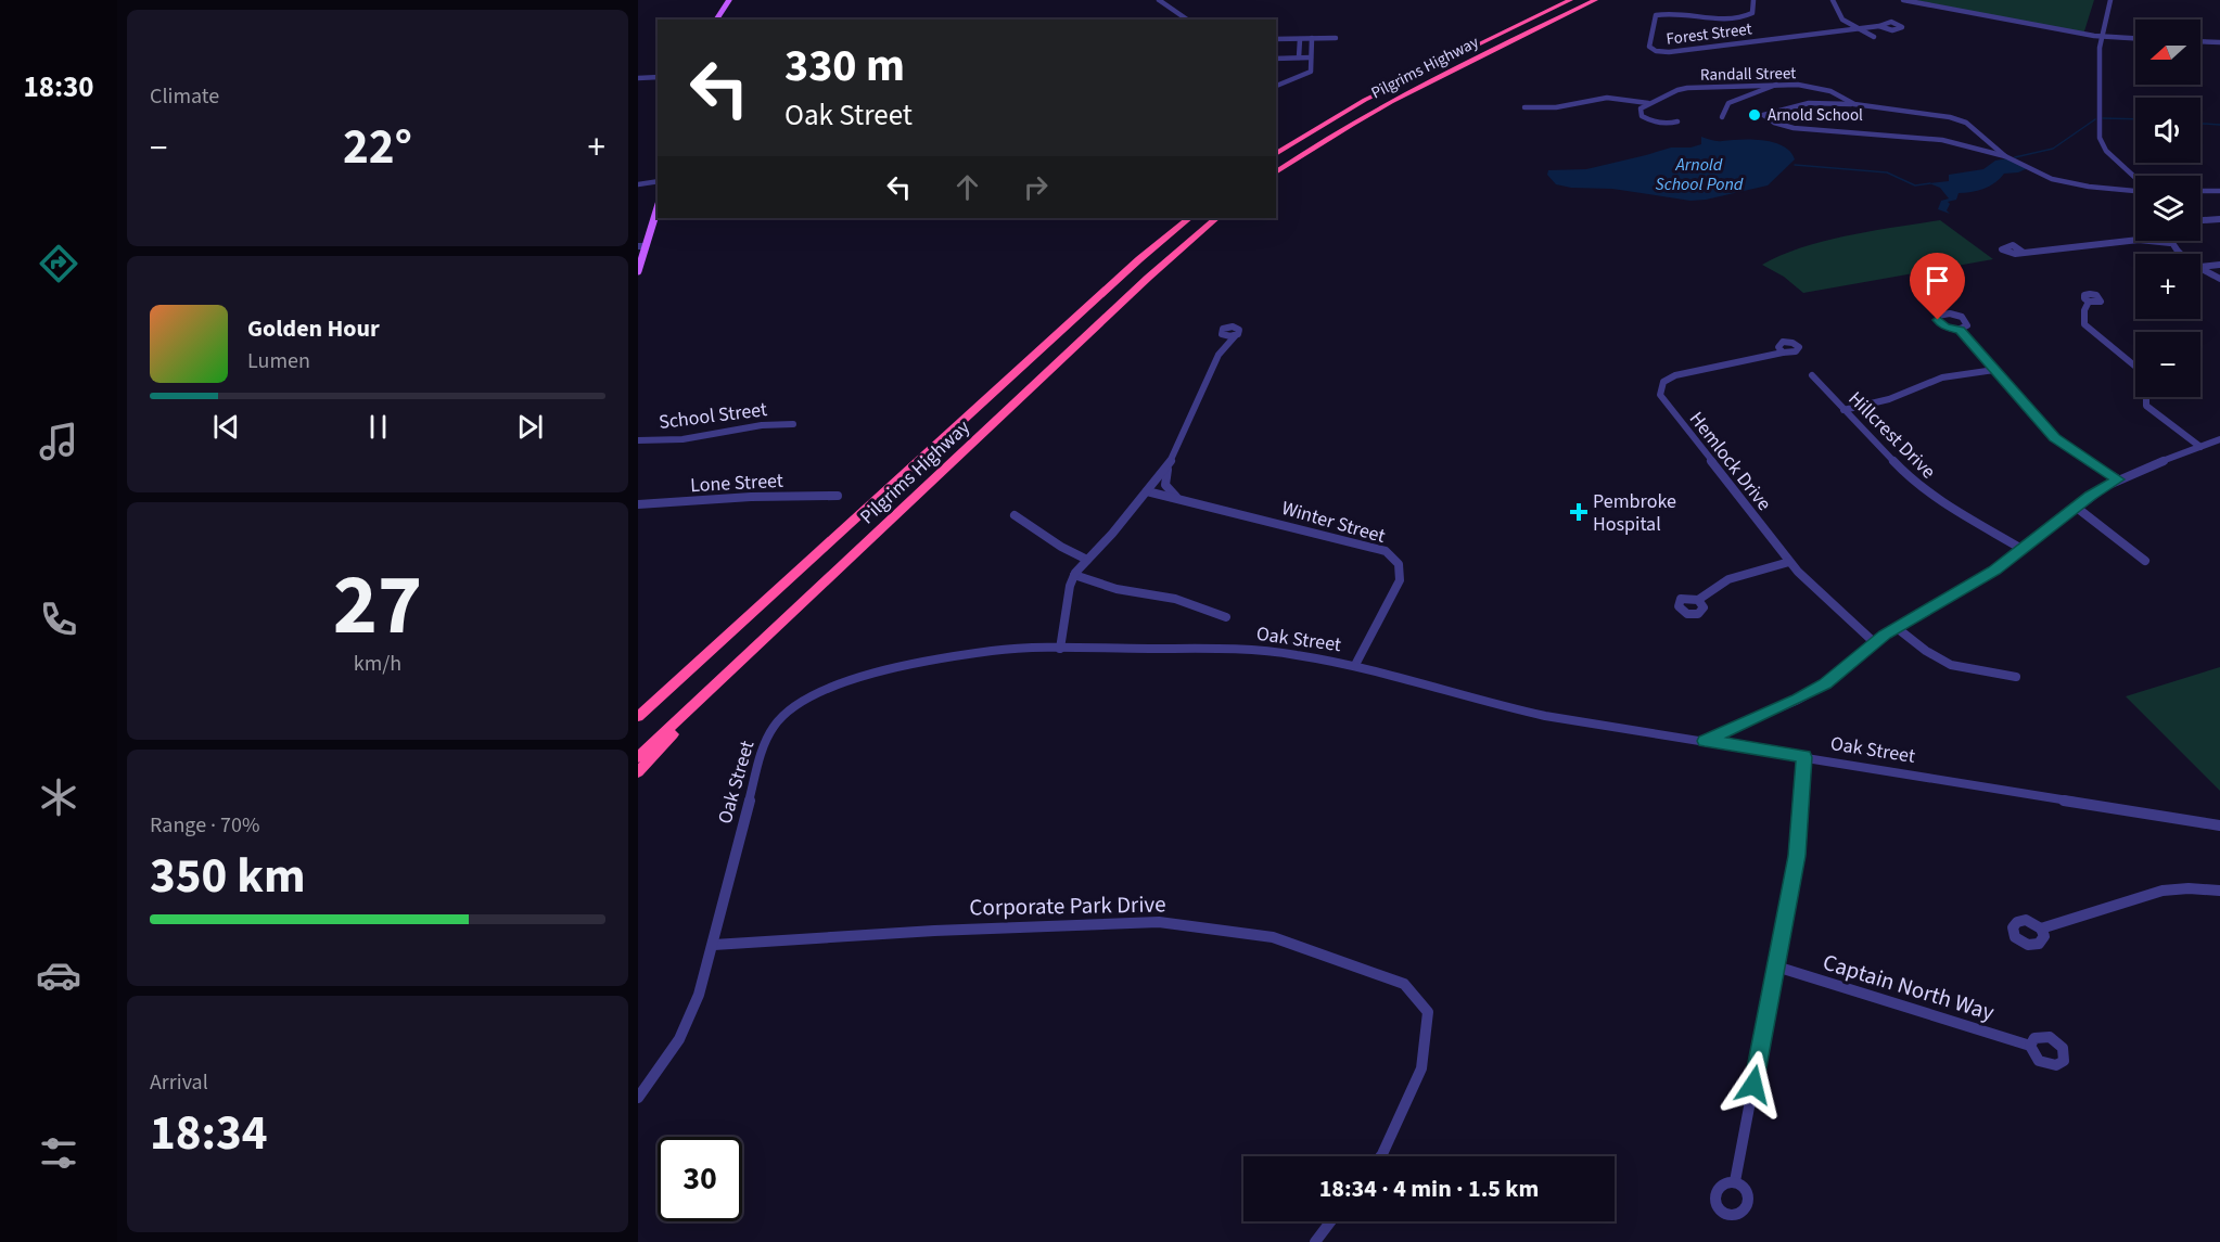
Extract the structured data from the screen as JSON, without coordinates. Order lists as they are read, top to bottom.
{
  "streets": {
    "highway": ["Pilgrims Highway"],
    "street": [
      "Forest Street",
      "Randall Street",
      "School Street",
      "Hillcrest Drive",
      "Hemlock Drive",
      "Lone Street",
      "Winter Street",
      "Oak Street",
      "Corporate Park Drive",
      "Captain North Way"
    ]
  },
  "crossings": [
    ["Winter Street", "Oak Street"],
    ["Oak Street", "Corporate Park Drive"]
  ],
  "water": ["Arnold School Pond"],
  "places": {
    "other": ["Arnold School"],
    "health": ["Pembroke Hospital"]
  },
  "north": "left",
  "page": {
    "tabs": "18:30",
    "tile": [
      "Climate",
      ["27", "km/h"],
      ["Range · 70%", "350 km"],
      ["Arrival", "18:34"]
    ],
    "map_buttons": ["+", "−"],
    "turn": ["330 m", "Oak Street"],
    "heat": ["−", "22°", "+"],
    "song": ["Golden Hour", "Lumen"],
    "limit": "30",
    "trip": "18:34 · 4 min · 1.5 km"
  }
}
